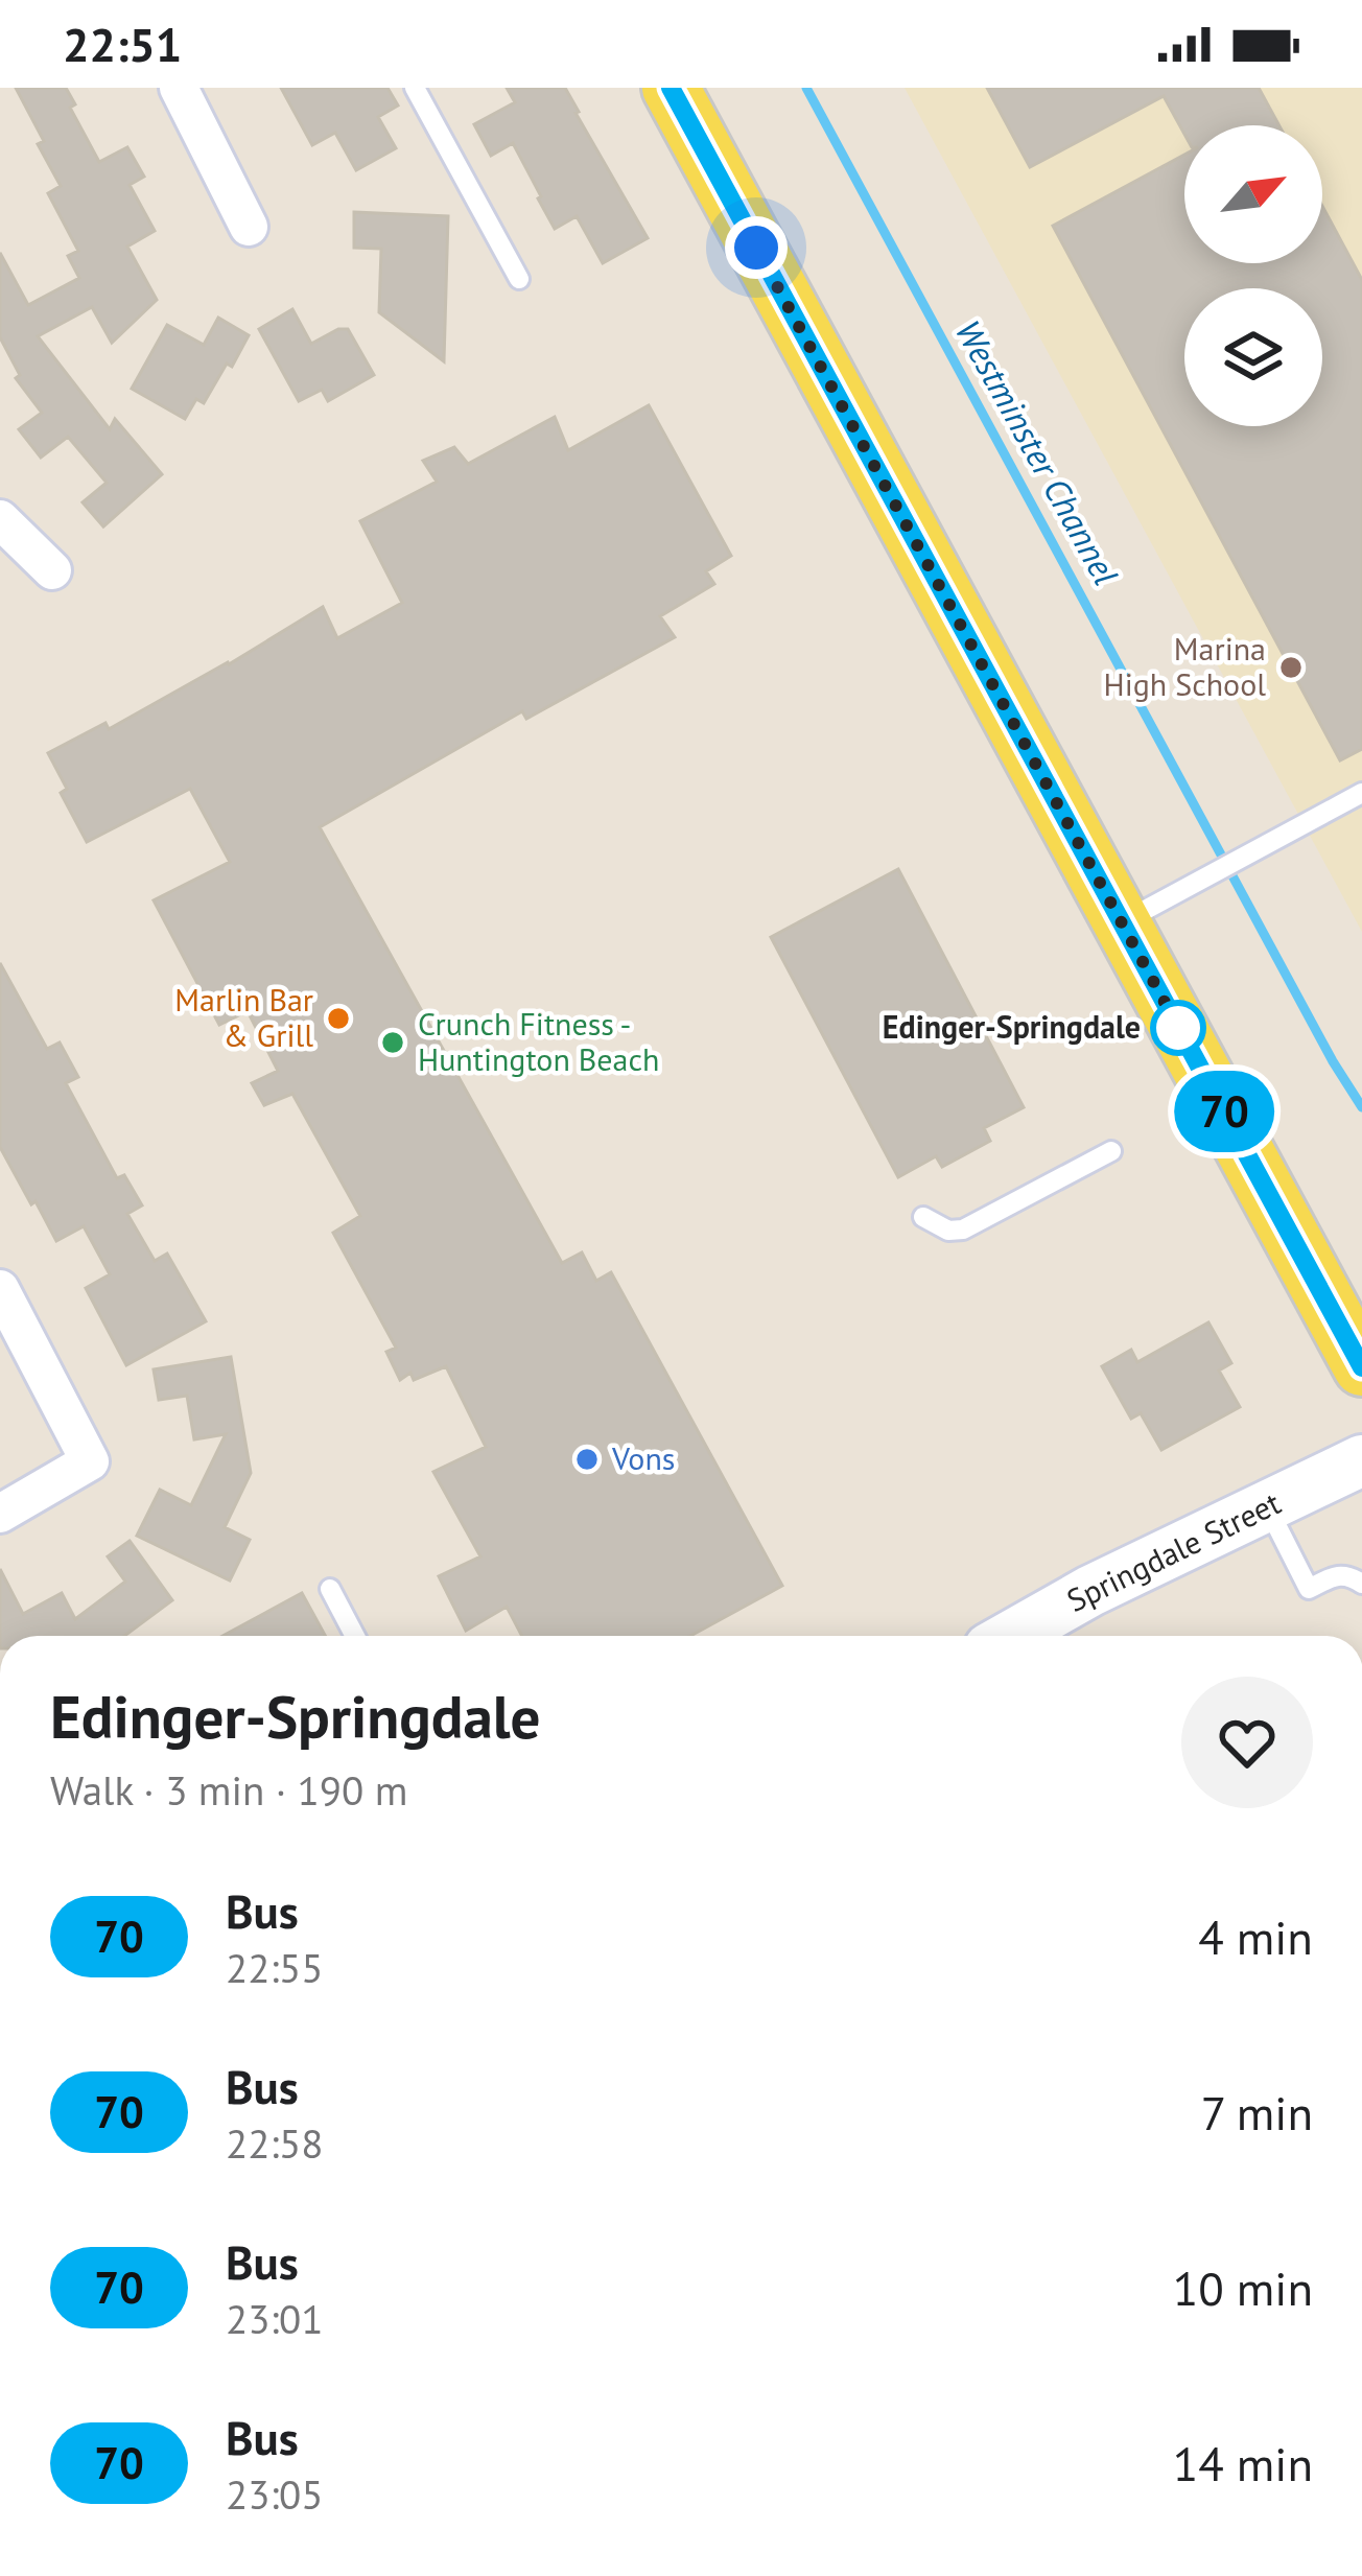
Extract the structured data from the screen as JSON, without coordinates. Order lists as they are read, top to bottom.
{
  "streets": {
    "main road": ["Springdale Street"]
  },
  "water": ["Westminster Channel"],
  "places": [
    "Marina High School",
    "Marlin Bar & Grill",
    "Edinger-Springdale",
    "Crunch Fitness - Huntington Beach",
    "Vons"
  ],
  "lines": ["bus line 70"],
  "north": "top right",
  "page": {
    "status": "22:51",
    "on_map": "70",
    "heading": ["Edinger-Springdale", "Walk · 3 min · 190 m"],
    "list": [
      {
        "mark": "70",
        "name": "Bus",
        "note": "22:55",
        "value": "4 min"
      },
      {
        "mark": "70",
        "name": "Bus",
        "note": "22:58",
        "value": "7 min"
      },
      {
        "mark": "70",
        "name": "Bus",
        "note": "23:01",
        "value": "10 min"
      },
      {
        "mark": "70",
        "name": "Bus",
        "note": "23:05",
        "value": "14 min"
      }
    ]
  }
}
